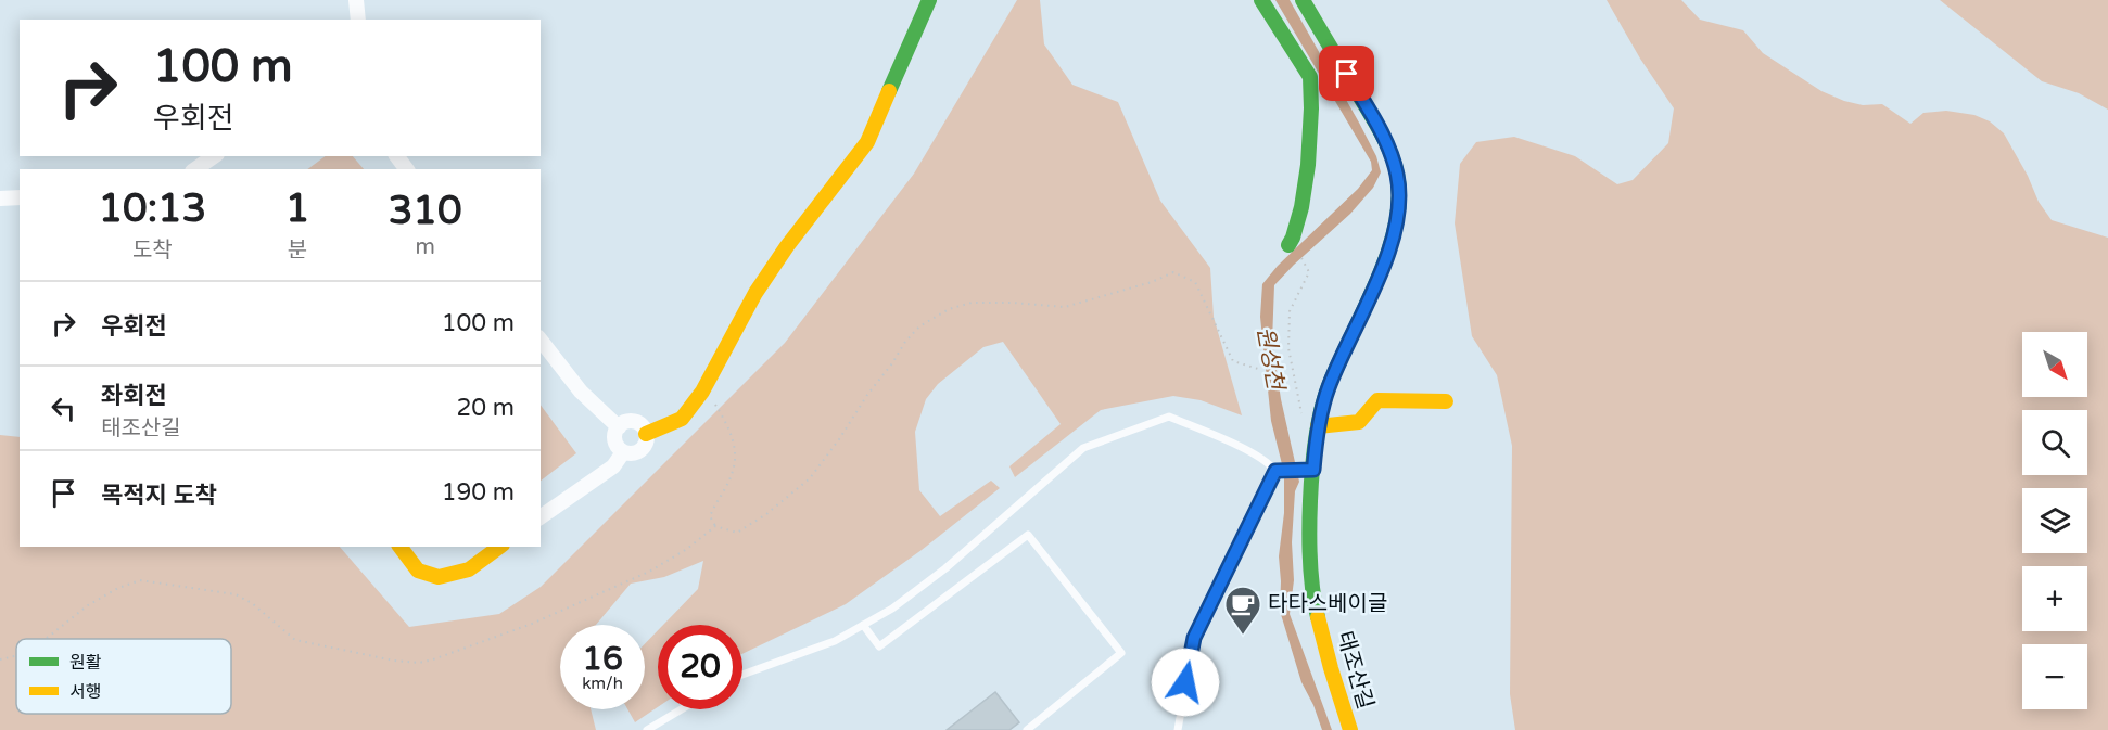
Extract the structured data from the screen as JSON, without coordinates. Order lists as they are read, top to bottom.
{
  "streets": {
    "street": ["태조산길"]
  },
  "water": ["원성천"],
  "places": {
    "cafe": ["타타스베이글"]
  },
  "legend": ["원활", "서행"],
  "north": "bottom right",
  "page": {
    "turn": ["100 m", "우회전"],
    "eta": [
      "10:13",
      "도착",
      "1",
      "분",
      "310",
      "m"
    ],
    "list": [
      {
        "name": "우회전",
        "value": "100 m"
      },
      {
        "name": "좌회전",
        "note": "태조산길",
        "value": "20 m"
      },
      {
        "name": "목적지 도착",
        "value": "190 m"
      }
    ],
    "map_buttons": ["+", "−"],
    "speed": "16 km/h",
    "limit": "20"
  }
}
